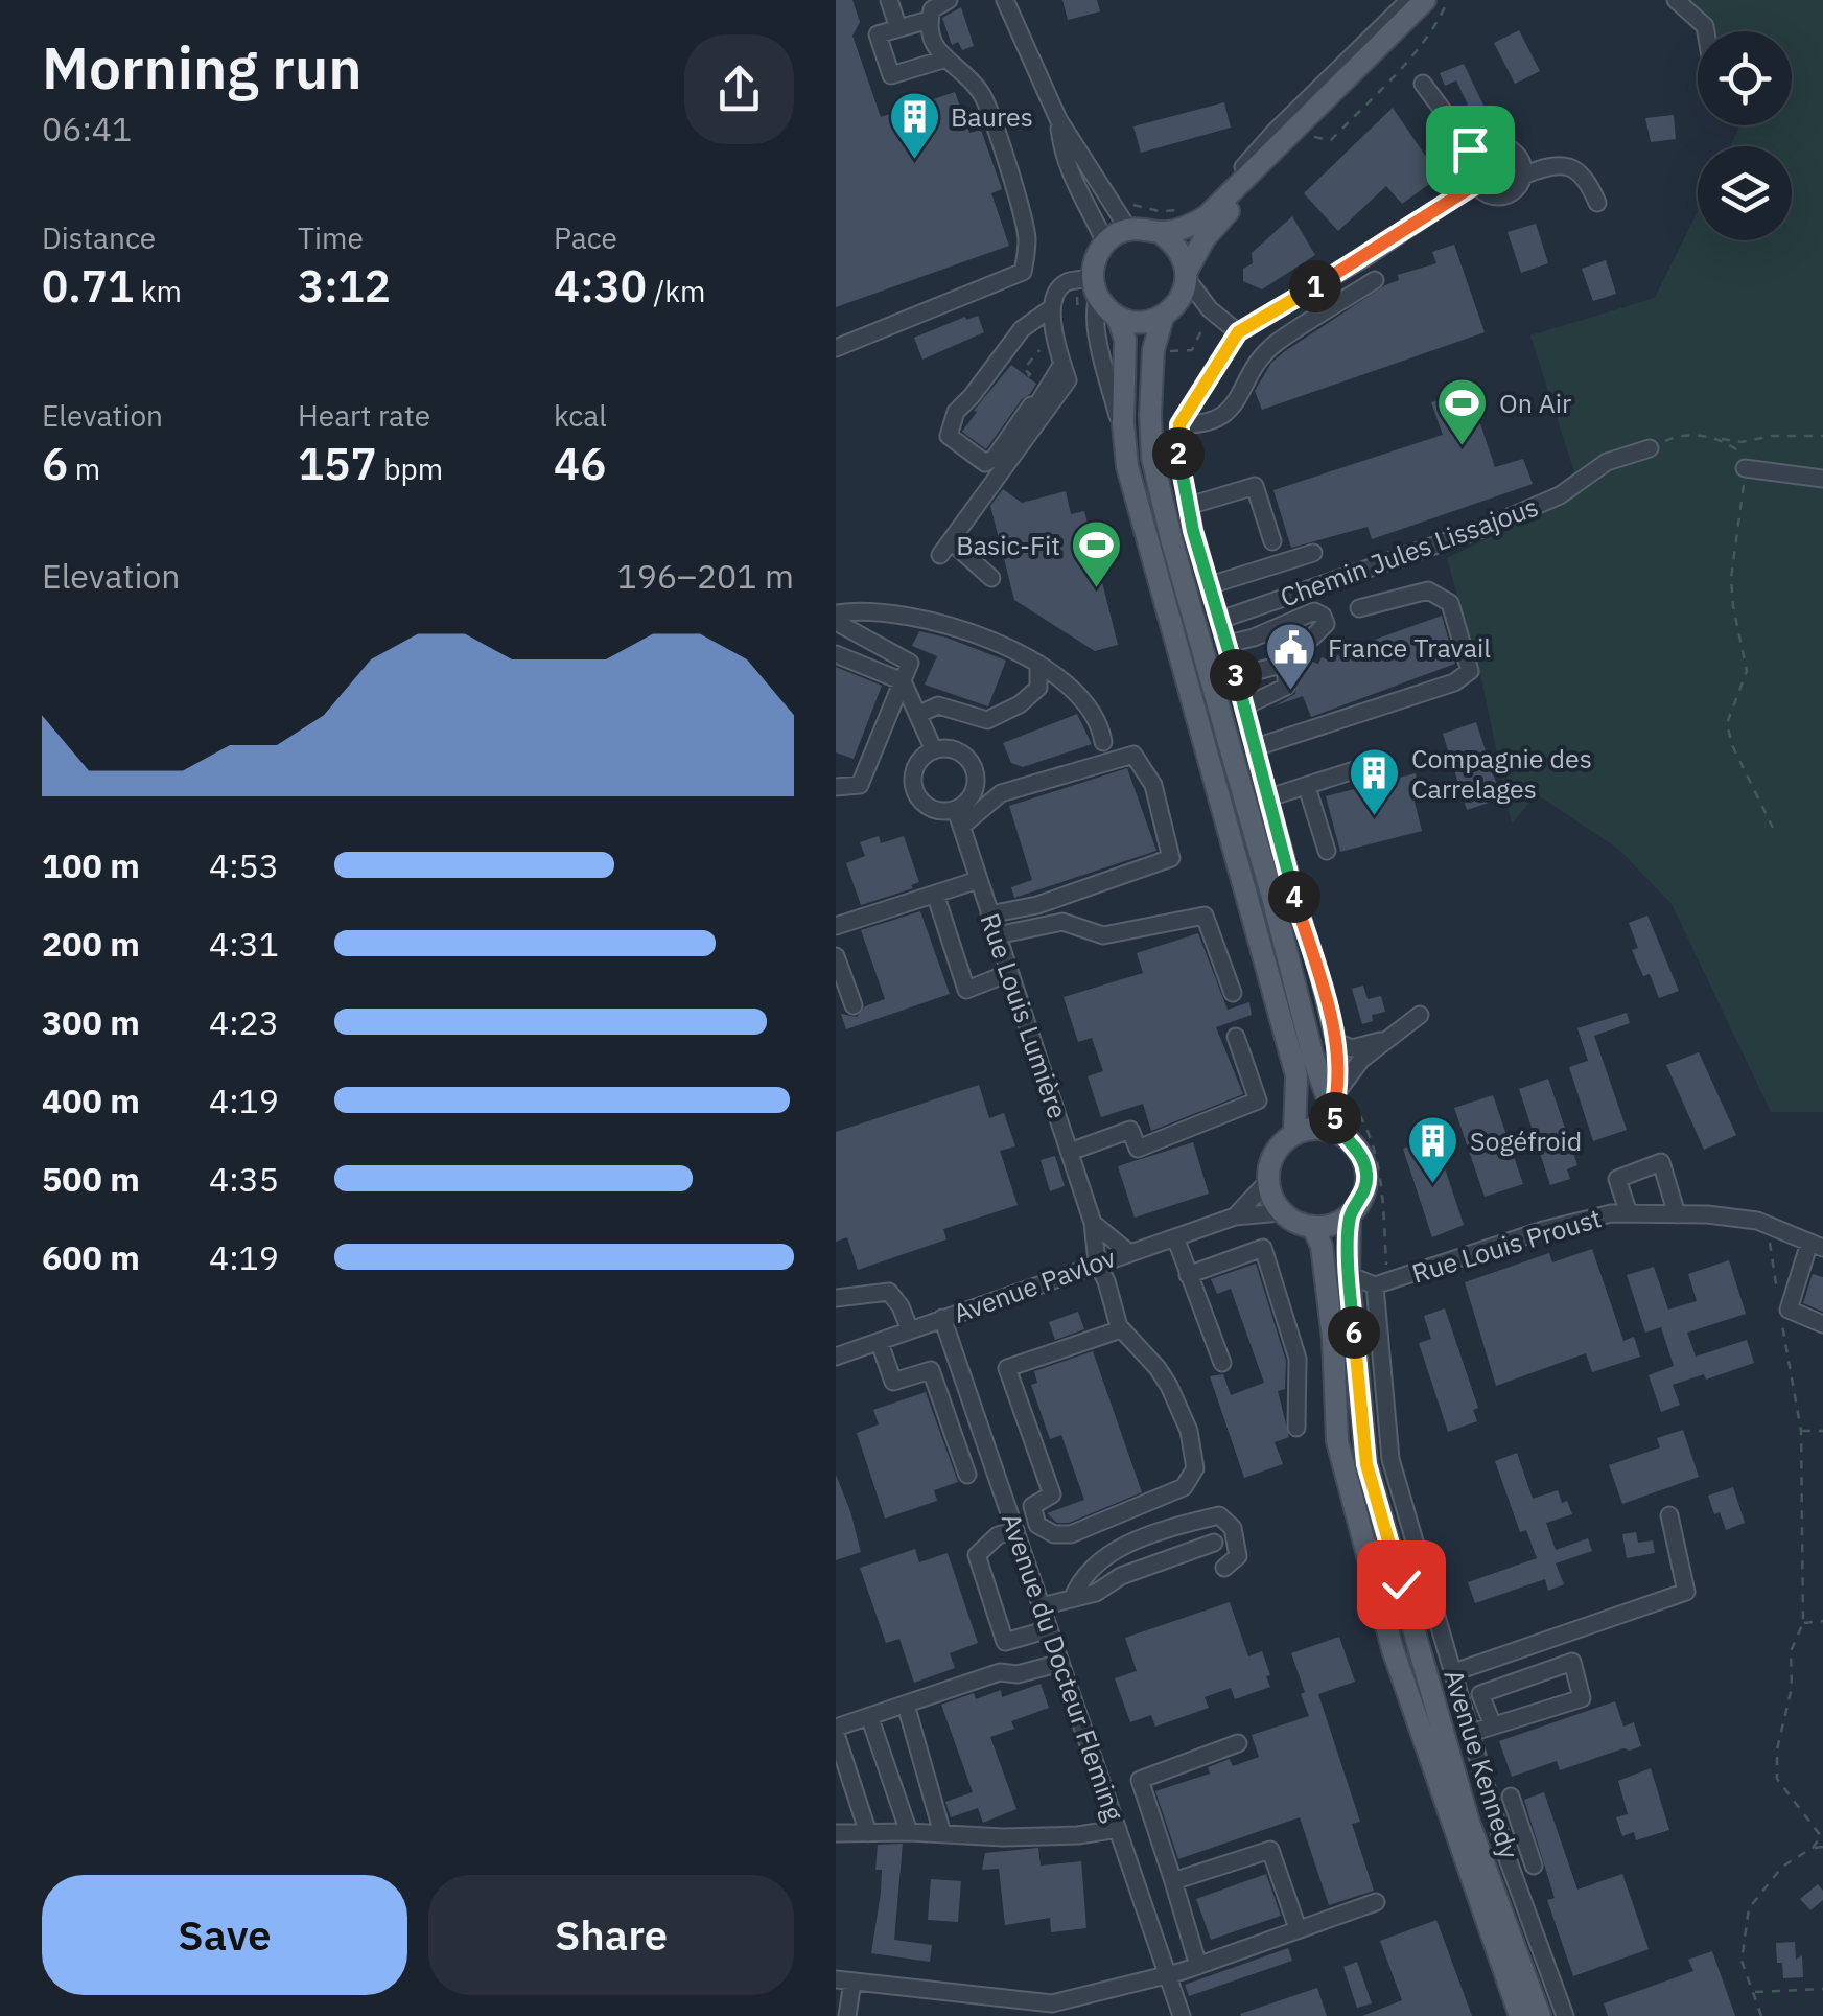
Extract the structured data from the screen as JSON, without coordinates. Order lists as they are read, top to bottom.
{
  "streets": {
    "main road": ["Avenue Kennedy"],
    "street": [
      "Chemin Jules Lissajous",
      "Rue Louis Lumière",
      "Rue Louis Proust",
      "Avenue Pavlov",
      "Avenue du Docteur Fleming"
    ]
  },
  "crossings": [
    ["Rue Louis Lumière", "Avenue Pavlov"],
    ["Avenue Pavlov", "Avenue du Docteur Fleming"],
    ["Avenue Pavlov", "Avenue Kennedy"]
  ],
  "places": {
    "building": ["Baures", "Compagnie des Carrelages", "Sogéfroid"],
    "sports": ["On Air", "Basic-Fit"],
    "public building": ["France Travail"]
  },
  "page": {
    "heading": ["Morning run", "06:41"],
    "stats": [
      ["Distance", "0.71 km"],
      ["Time", "3:12"],
      ["Pace", "4:30 /km"],
      ["Elevation", "6 m"],
      ["Heart rate", "157 bpm"],
      ["kcal", "46"]
    ],
    "pins": [
      "1",
      "2",
      "3",
      "4",
      "5",
      "6"
    ],
    "chart": ["Elevation", "196–201 m"],
    "list": [
      {
        "name": "100 m",
        "note": "4:53"
      },
      {
        "name": "200 m",
        "note": "4:31"
      },
      {
        "name": "300 m",
        "note": "4:23"
      },
      {
        "name": "400 m",
        "note": "4:19"
      },
      {
        "name": "500 m",
        "note": "4:35"
      },
      {
        "name": "600 m",
        "note": "4:19"
      }
    ],
    "buttons": ["Save", "Share"]
  }
}
